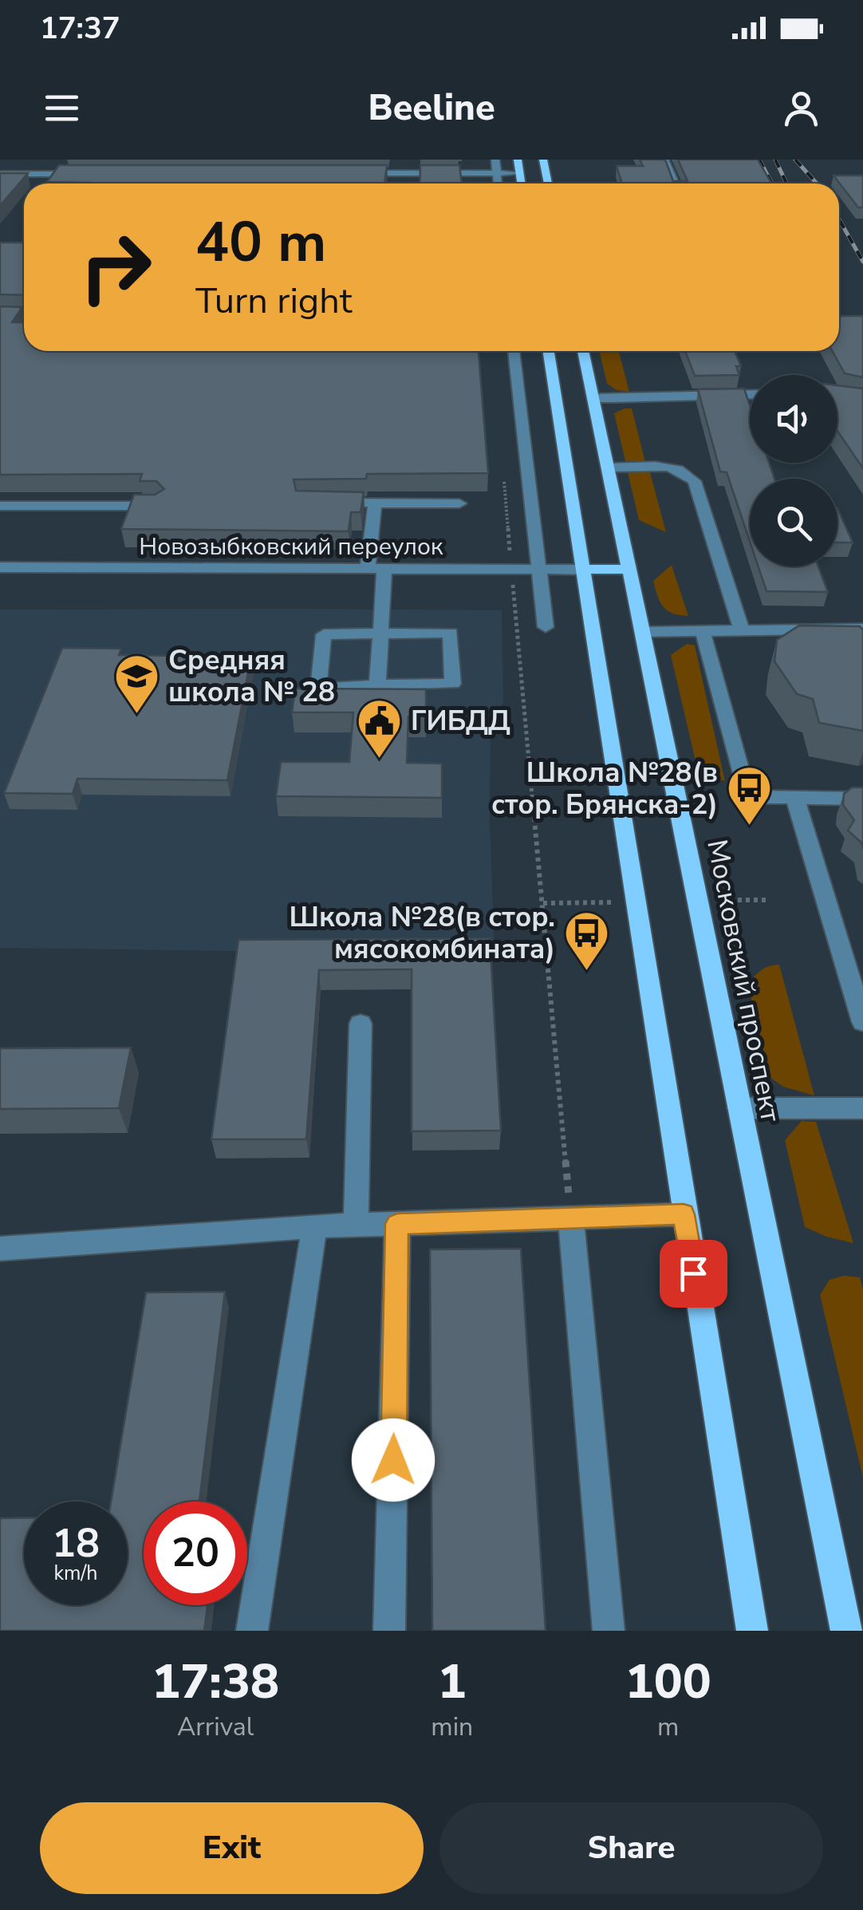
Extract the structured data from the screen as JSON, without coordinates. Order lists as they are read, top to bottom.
{
  "streets": {
    "main road": ["Московский проспект"],
    "street": ["Новозыбковский переулок"]
  },
  "places": {
    "school or university": ["Средняя школа № 28"],
    "public building": ["ГИБДД"],
    "bus stop": ["Школа №28(в стор. Брянска-2)", "Школа №28(в стор. мясокомбината)"]
  },
  "page": {
    "status": "17:37",
    "header": "Beeline",
    "turn": ["40 m", "Turn right"],
    "speed": "18 km/h",
    "limit": "20",
    "eta": [
      "17:38",
      "Arrival",
      "1",
      "min",
      "100",
      "m"
    ],
    "buttons": ["Exit", "Share"]
  }
}
